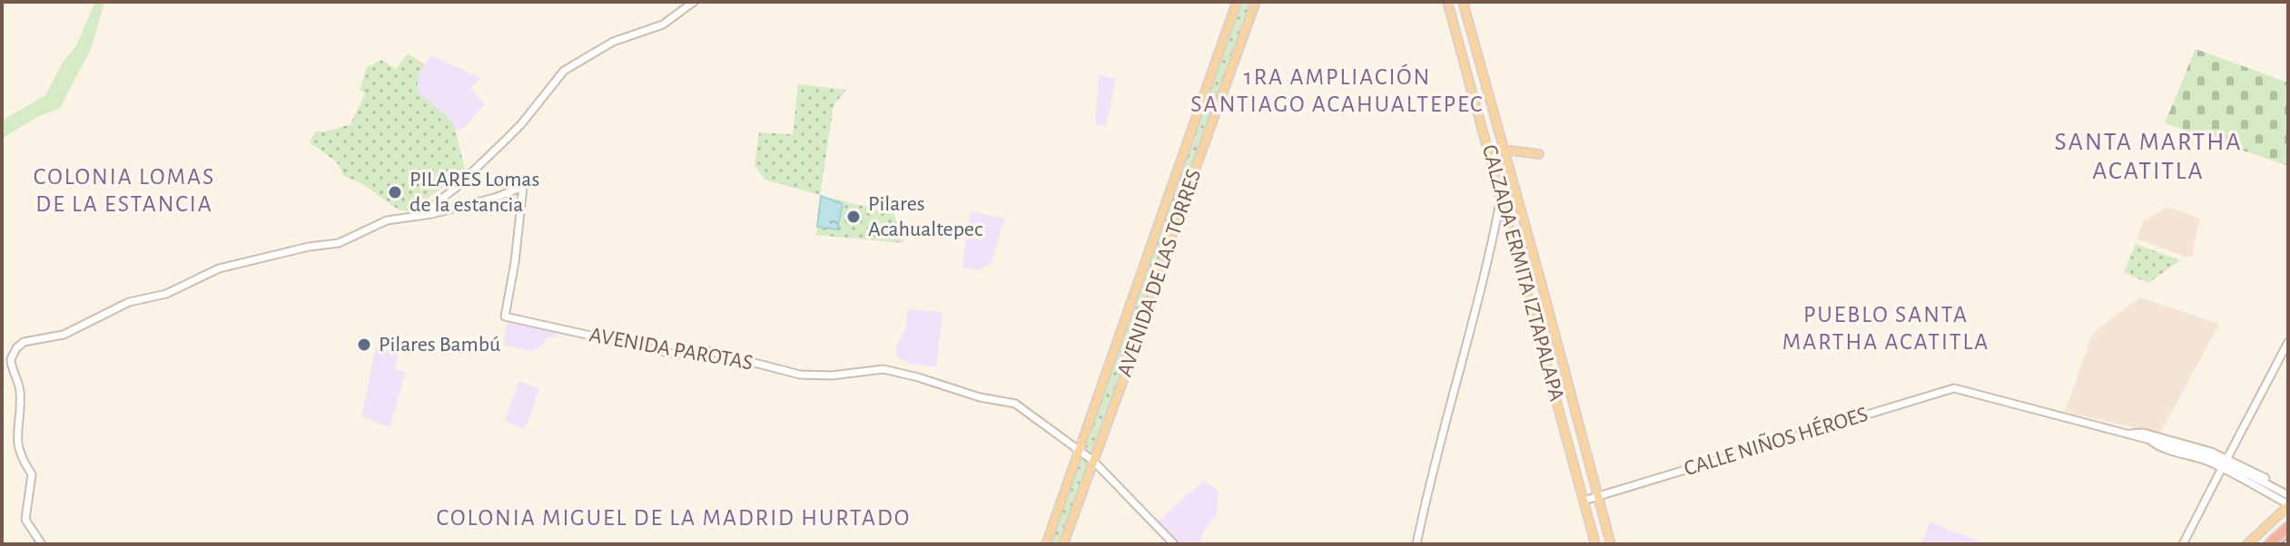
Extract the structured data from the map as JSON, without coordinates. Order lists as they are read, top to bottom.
{
  "streets": {
    "main road": ["AVENIDA DE LAS TORRES", "CALZADA ERMITA IZTAPALAPA"],
    "street": ["AVENIDA PAROTAS", "CALLE NIÑOS HÉROES"]
  },
  "crossings": [
    ["AVENIDA DE LAS TORRES", "AVENIDA PAROTAS"],
    ["CALZADA ERMITA IZTAPALAPA", "CALLE NIÑOS HÉROES"]
  ],
  "districts": [
    "1RA AMPLIACIÓN SANTIAGO ACAHUALTEPEC",
    "SANTA MARTHA ACATITLA",
    "COLONIA LOMAS DE LA ESTANCIA",
    "PUEBLO SANTA MARTHA ACATITLA",
    "COLONIA MIGUEL DE LA MADRID HURTADO"
  ],
  "places": ["PILARES Lomas de la estancia", "Pilares Acahualtepec", "Pilares Bambú"]
}
